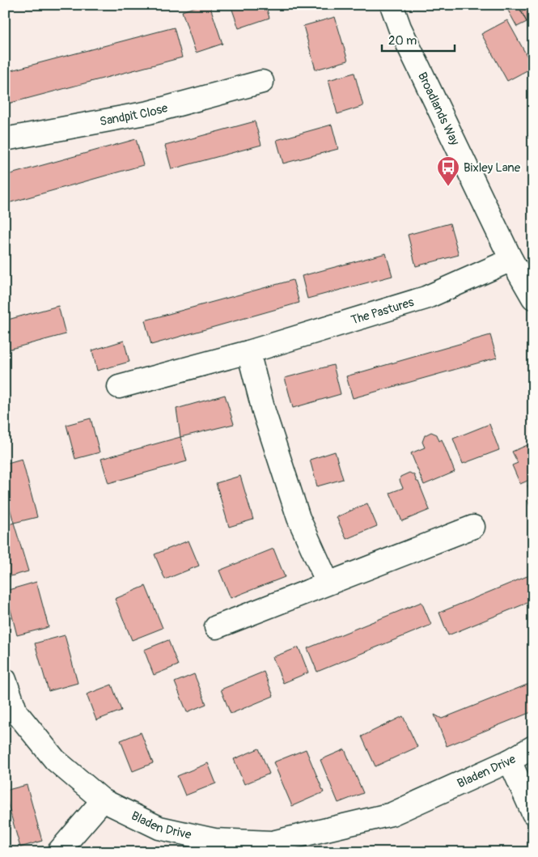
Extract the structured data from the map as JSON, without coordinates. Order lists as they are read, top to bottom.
{
  "streets": {
    "street": [
      "Broadlands Way",
      "Sandpit Close",
      "The Pastures",
      "Bladen Drive"
    ]
  },
  "crossings": [
    ["Broadlands Way", "The Pastures"]
  ],
  "places": {
    "bus stop": ["Bixley Lane"]
  },
  "scale_bar": "20 m"
}
